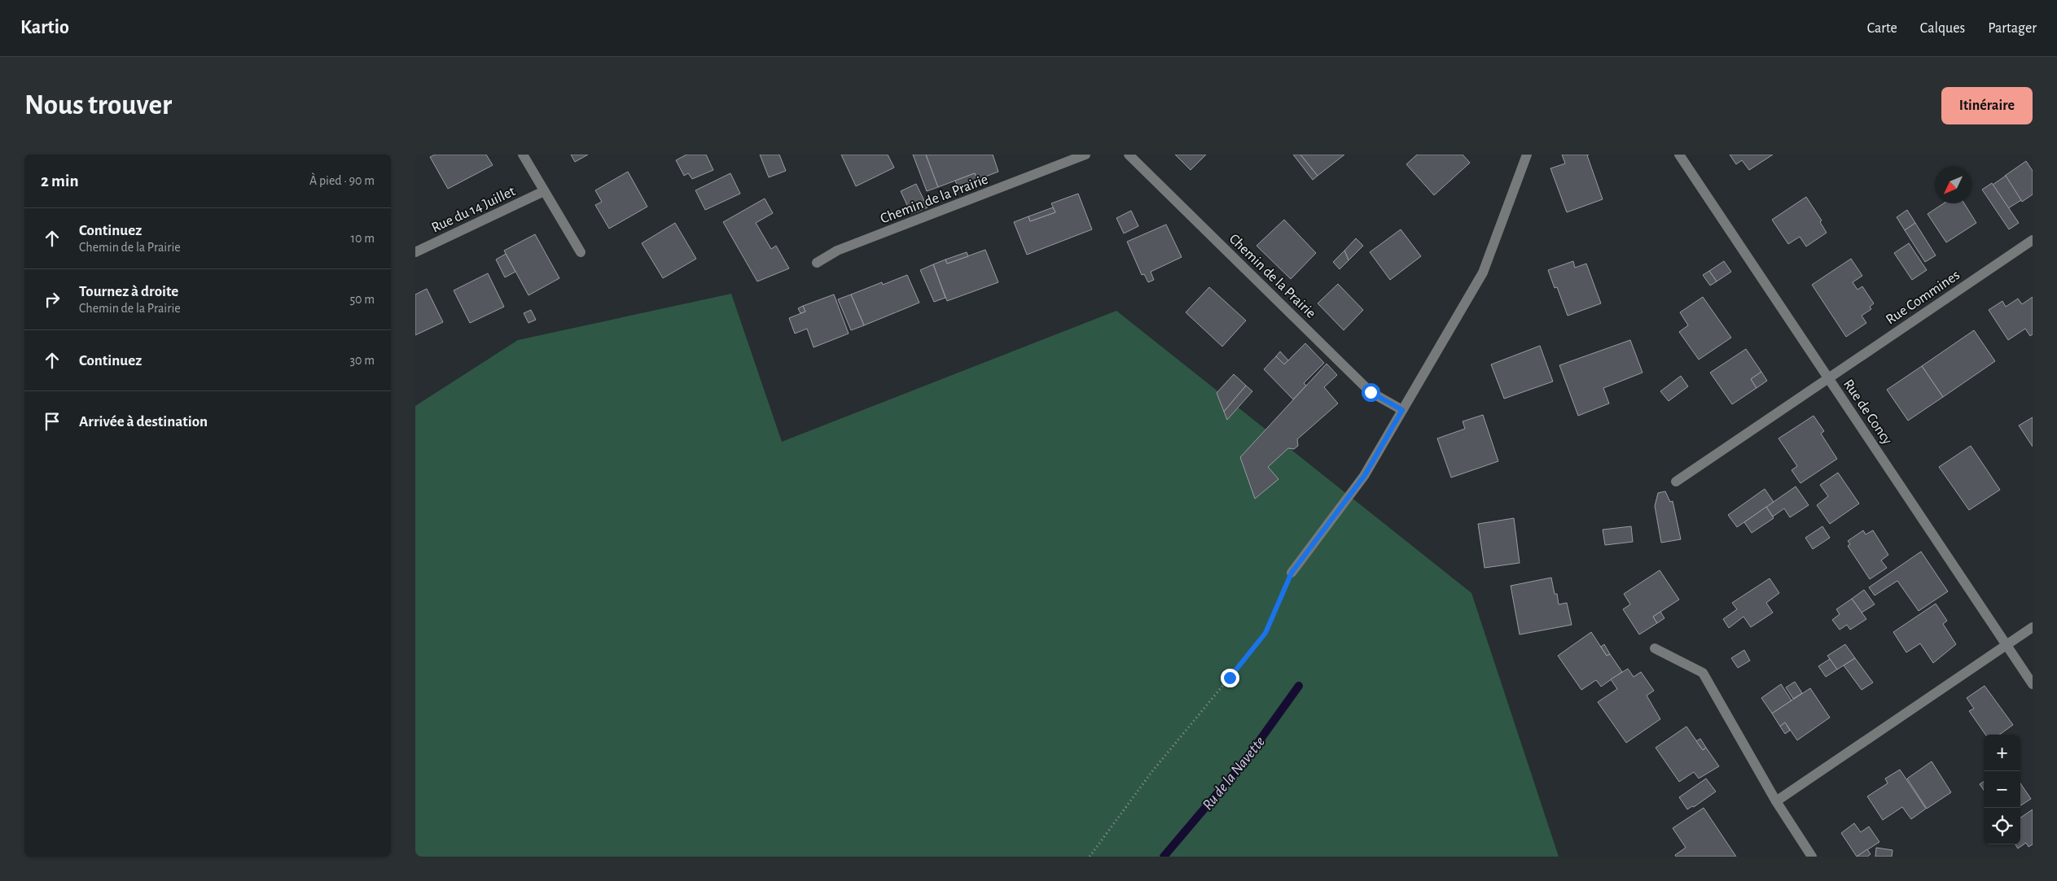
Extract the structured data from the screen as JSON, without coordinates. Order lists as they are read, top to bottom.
{
  "streets": {
    "street": [
      "Chemin de la Prairie",
      "Rue du 14 Juillet",
      "Rue Commines",
      "Rue de Concy"
    ]
  },
  "crossings": [
    ["Rue Commines", "Rue de Concy"]
  ],
  "water": ["Ru de la Navette"],
  "north": "bottom left",
  "page": {
    "header": "Kartio",
    "nav": ["Carte", "Calques", "Partager"],
    "buttons": "Itinéraire",
    "title": "Nous trouver",
    "heading": ["2 min", "À pied · 90 m"],
    "list": [
      ["Continuez", "Chemin de la Prairie", "10 m"],
      ["Tournez à droite", "Chemin de la Prairie", "50 m"],
      ["Continuez", "30 m"],
      "Arrivée à destination"
    ],
    "map_buttons": ["+", "−"]
  }
}
